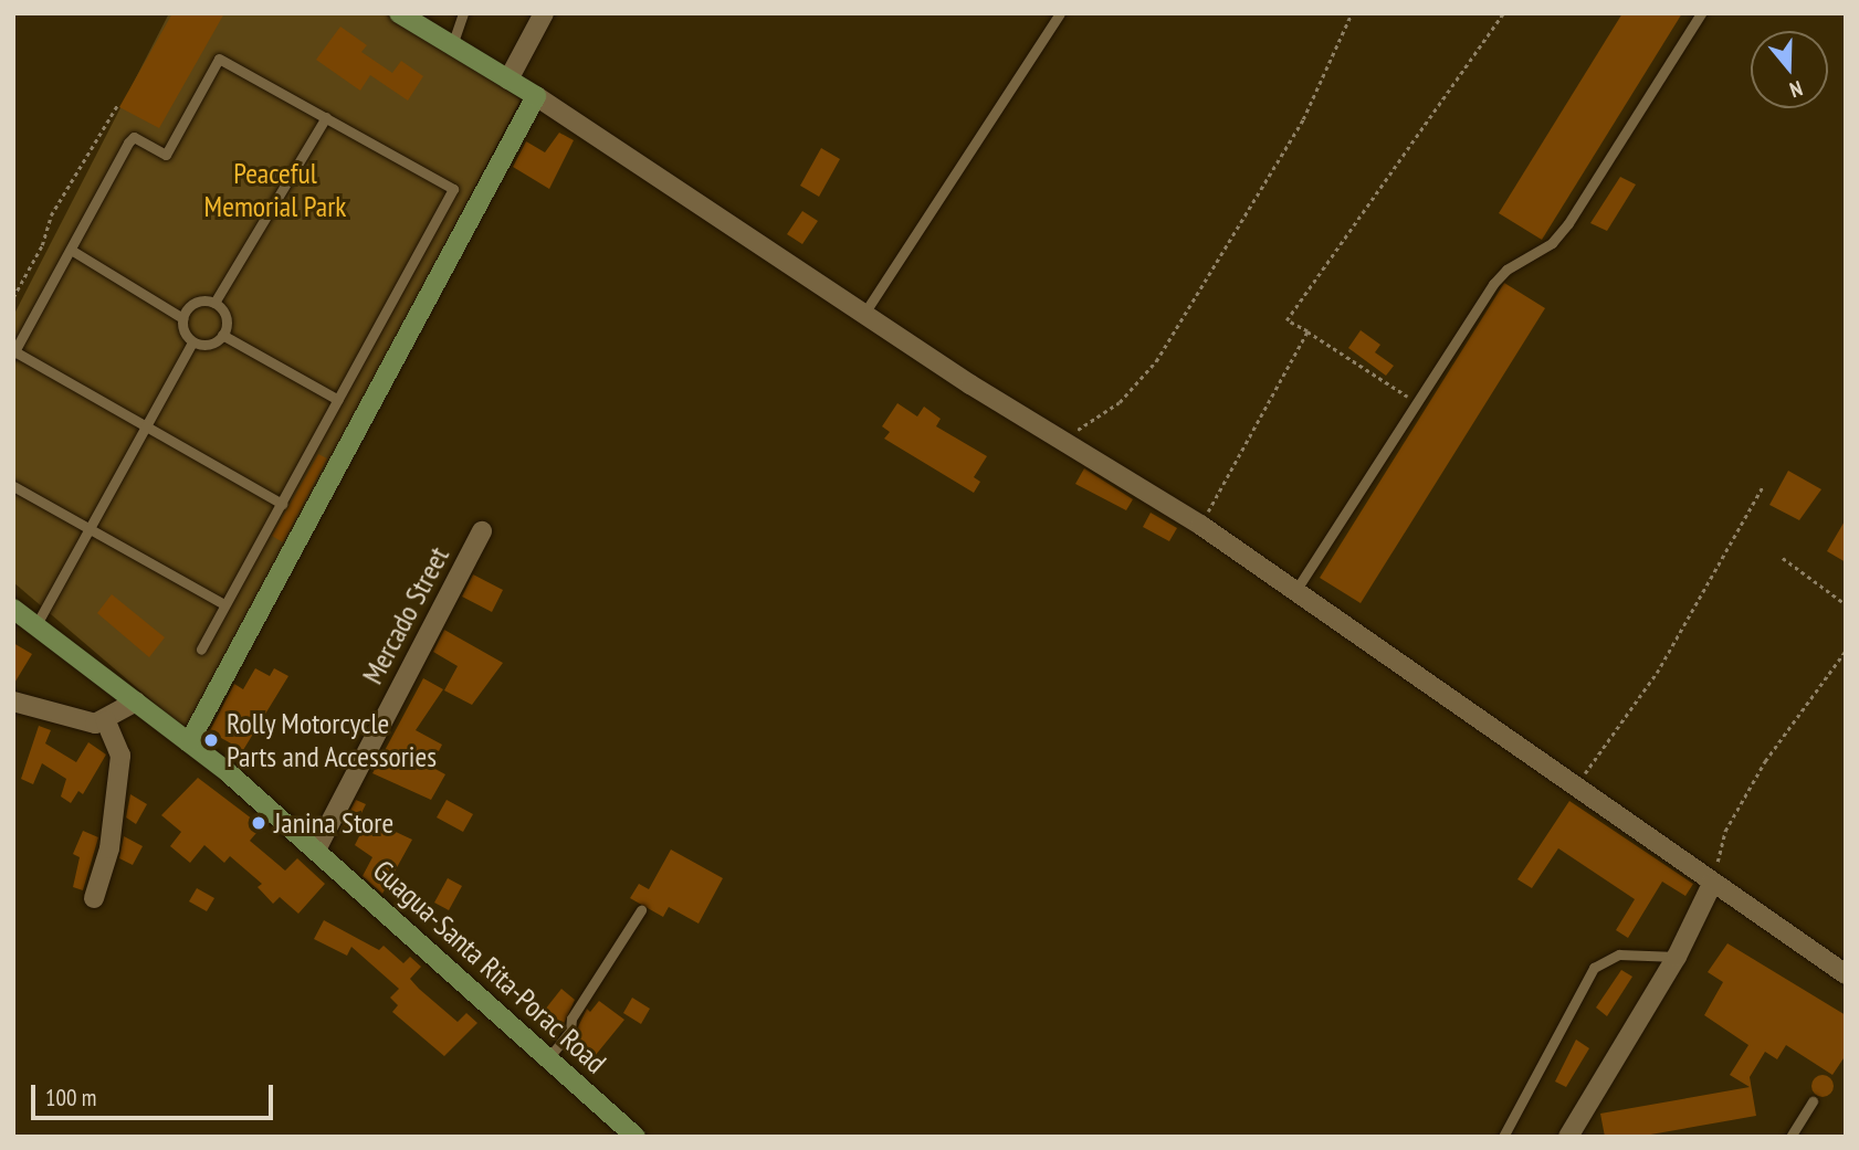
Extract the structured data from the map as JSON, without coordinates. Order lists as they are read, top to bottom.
{
  "streets": {
    "street": ["Mercado Street", "Guagua-Santa Rita-Porac Road"]
  },
  "crossings": [
    ["Mercado Street", "Guagua-Santa Rita-Porac Road"]
  ],
  "parks": ["Peaceful Memorial Park"],
  "places": ["Rolly Motorcycle Parts and Accessories", "Janina Store"],
  "scale_bar": "100 m",
  "north": "bottom"
}
